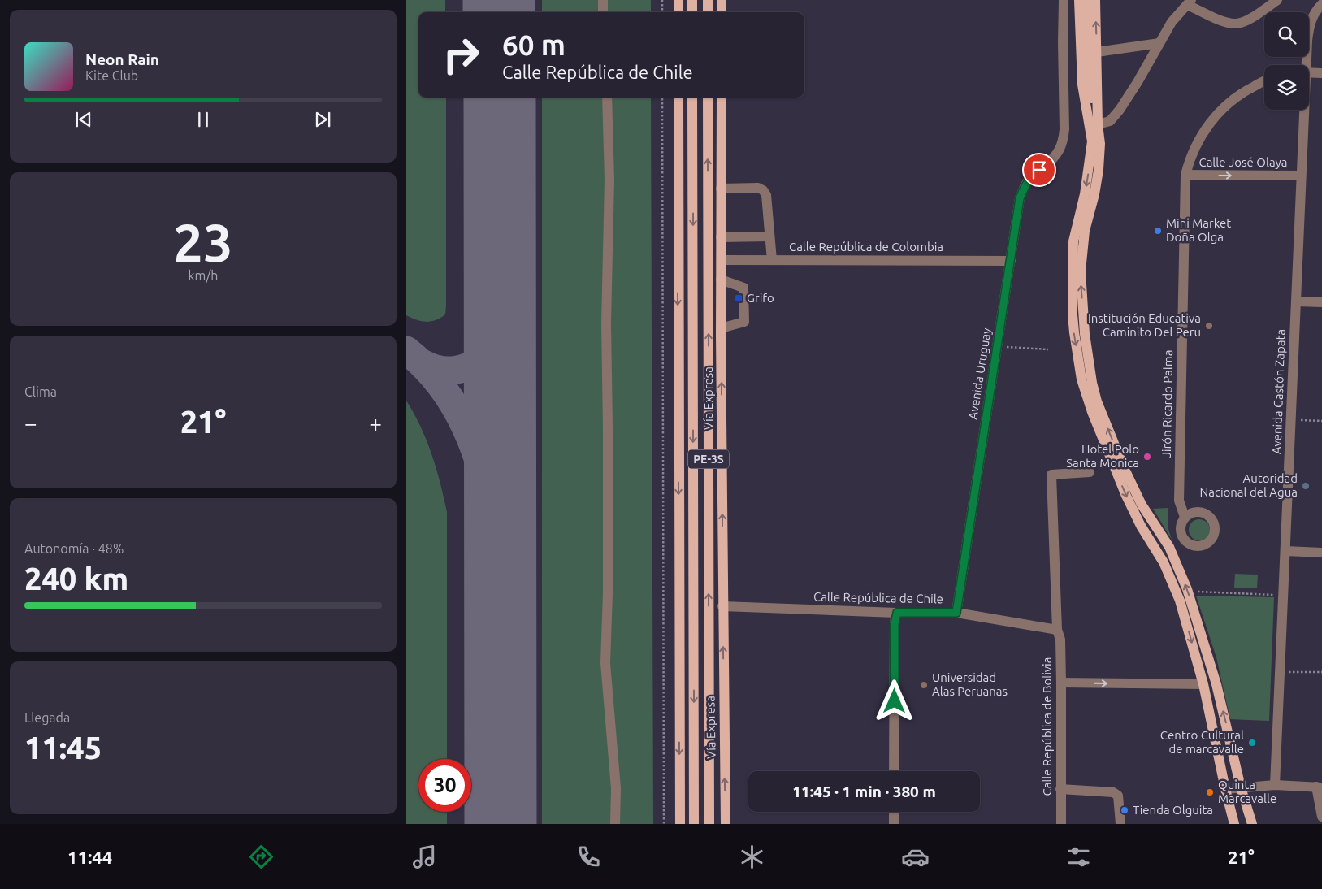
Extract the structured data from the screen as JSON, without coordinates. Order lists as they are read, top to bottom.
{
  "streets": {
    "main road": ["Vía Expresa", "PE-3S"],
    "street": [
      "Calle José Olaya",
      "Calle República de Colombia",
      "Avenida Uruguay",
      "Avenida Gastón Zapata",
      "Jirón Ricardo Palma",
      "Calle República de Chile",
      "Calle República de Bolivia"
    ]
  },
  "crossings": [
    ["Calle José Olaya", "Avenida Gastón Zapata"],
    ["Calle José Olaya", "Jirón Ricardo Palma"],
    ["Calle República de Colombia", "Avenida Uruguay"],
    ["Calle República de Colombia", "Vía Expresa"],
    ["Avenida Uruguay", "Calle República de Chile"],
    ["Vía Expresa", "Calle República de Chile"],
    ["Calle República de Chile", "Calle República de Bolivia"]
  ],
  "one_way": ["Calle José Olaya"],
  "places": {
    "other": [
      "Mini Market Doña Olga",
      "Institución Educativa Caminito Del Peru",
      "Hotel Polo Santa Monica",
      "Autoridad Nacional del Agua",
      "Universidad Alas Peruanas",
      "Centro Cultural de marcavalle",
      "Quinta Marcavalle",
      "Tienda Olguita"
    ],
    "transit": ["Grifo"]
  },
  "page": {
    "turn": ["60 m", "Calle República de Chile"],
    "song": ["Neon Rain", "Kite Club"],
    "tile": [
      ["23", "km/h"],
      "Clima",
      ["Autonomía · 48%", "240 km"],
      ["Llegada", "11:45"]
    ],
    "heat": ["−", "21°", "+"],
    "limit": "30",
    "trip": "11:45 · 1 min · 380 m",
    "tabs": ["11:44", "21°"]
  }
}
